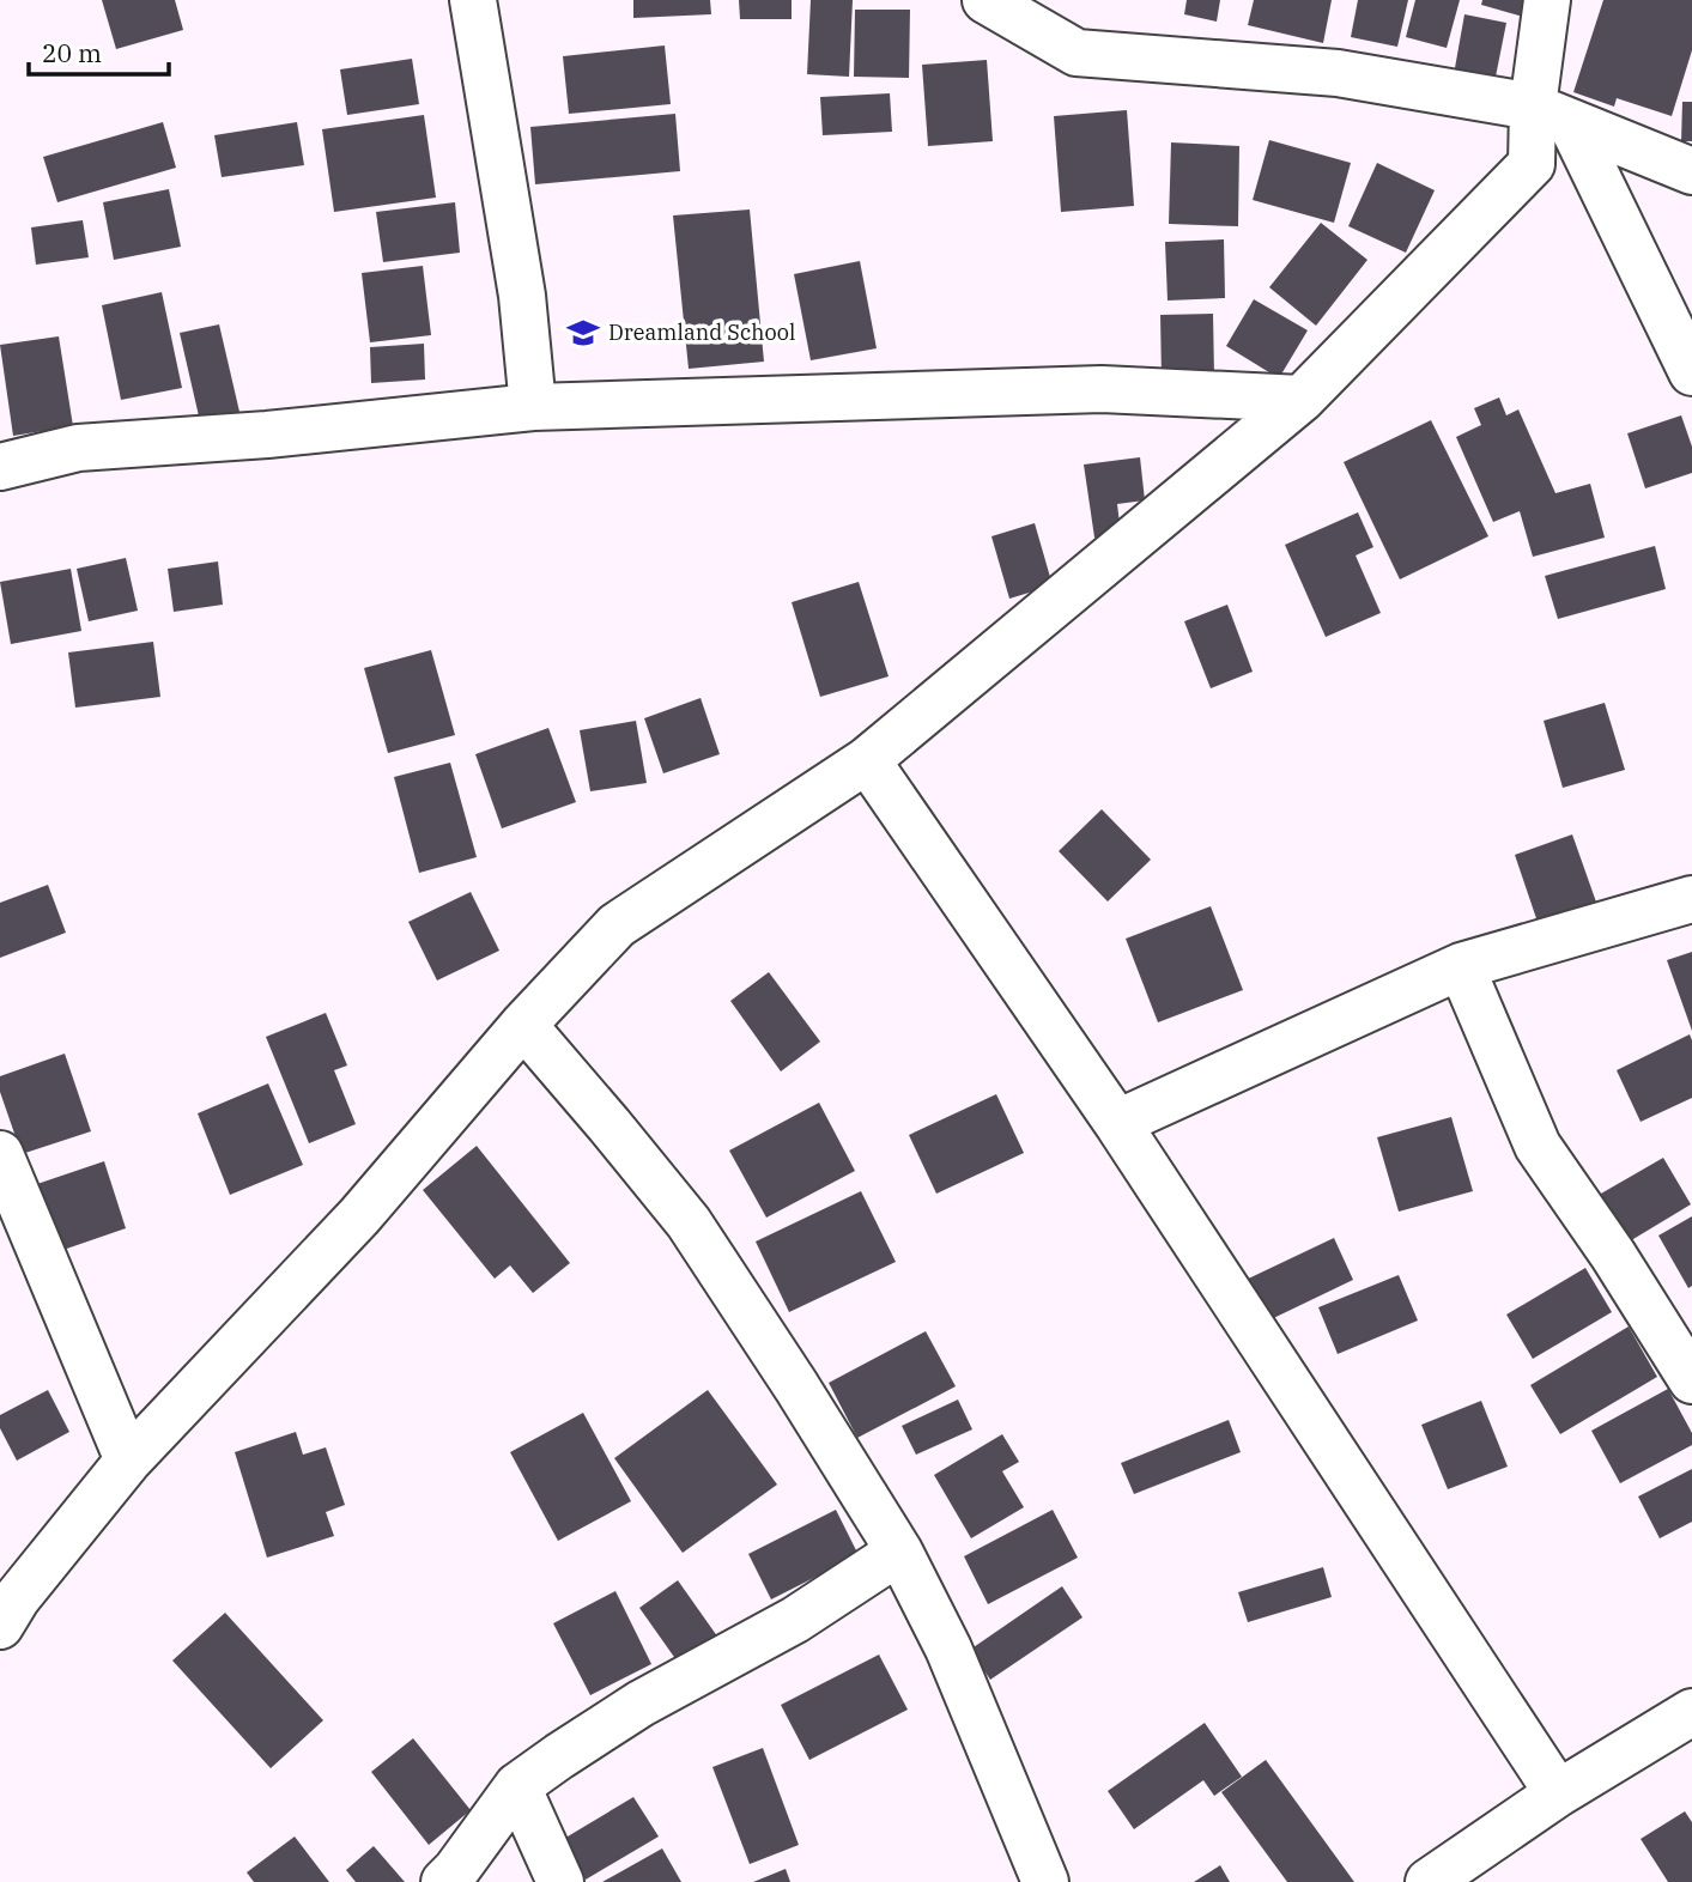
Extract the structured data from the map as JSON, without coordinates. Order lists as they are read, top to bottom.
{
  "places": {
    "school or university": ["Dreamland School"]
  },
  "scale_bar": "20 m"
}
